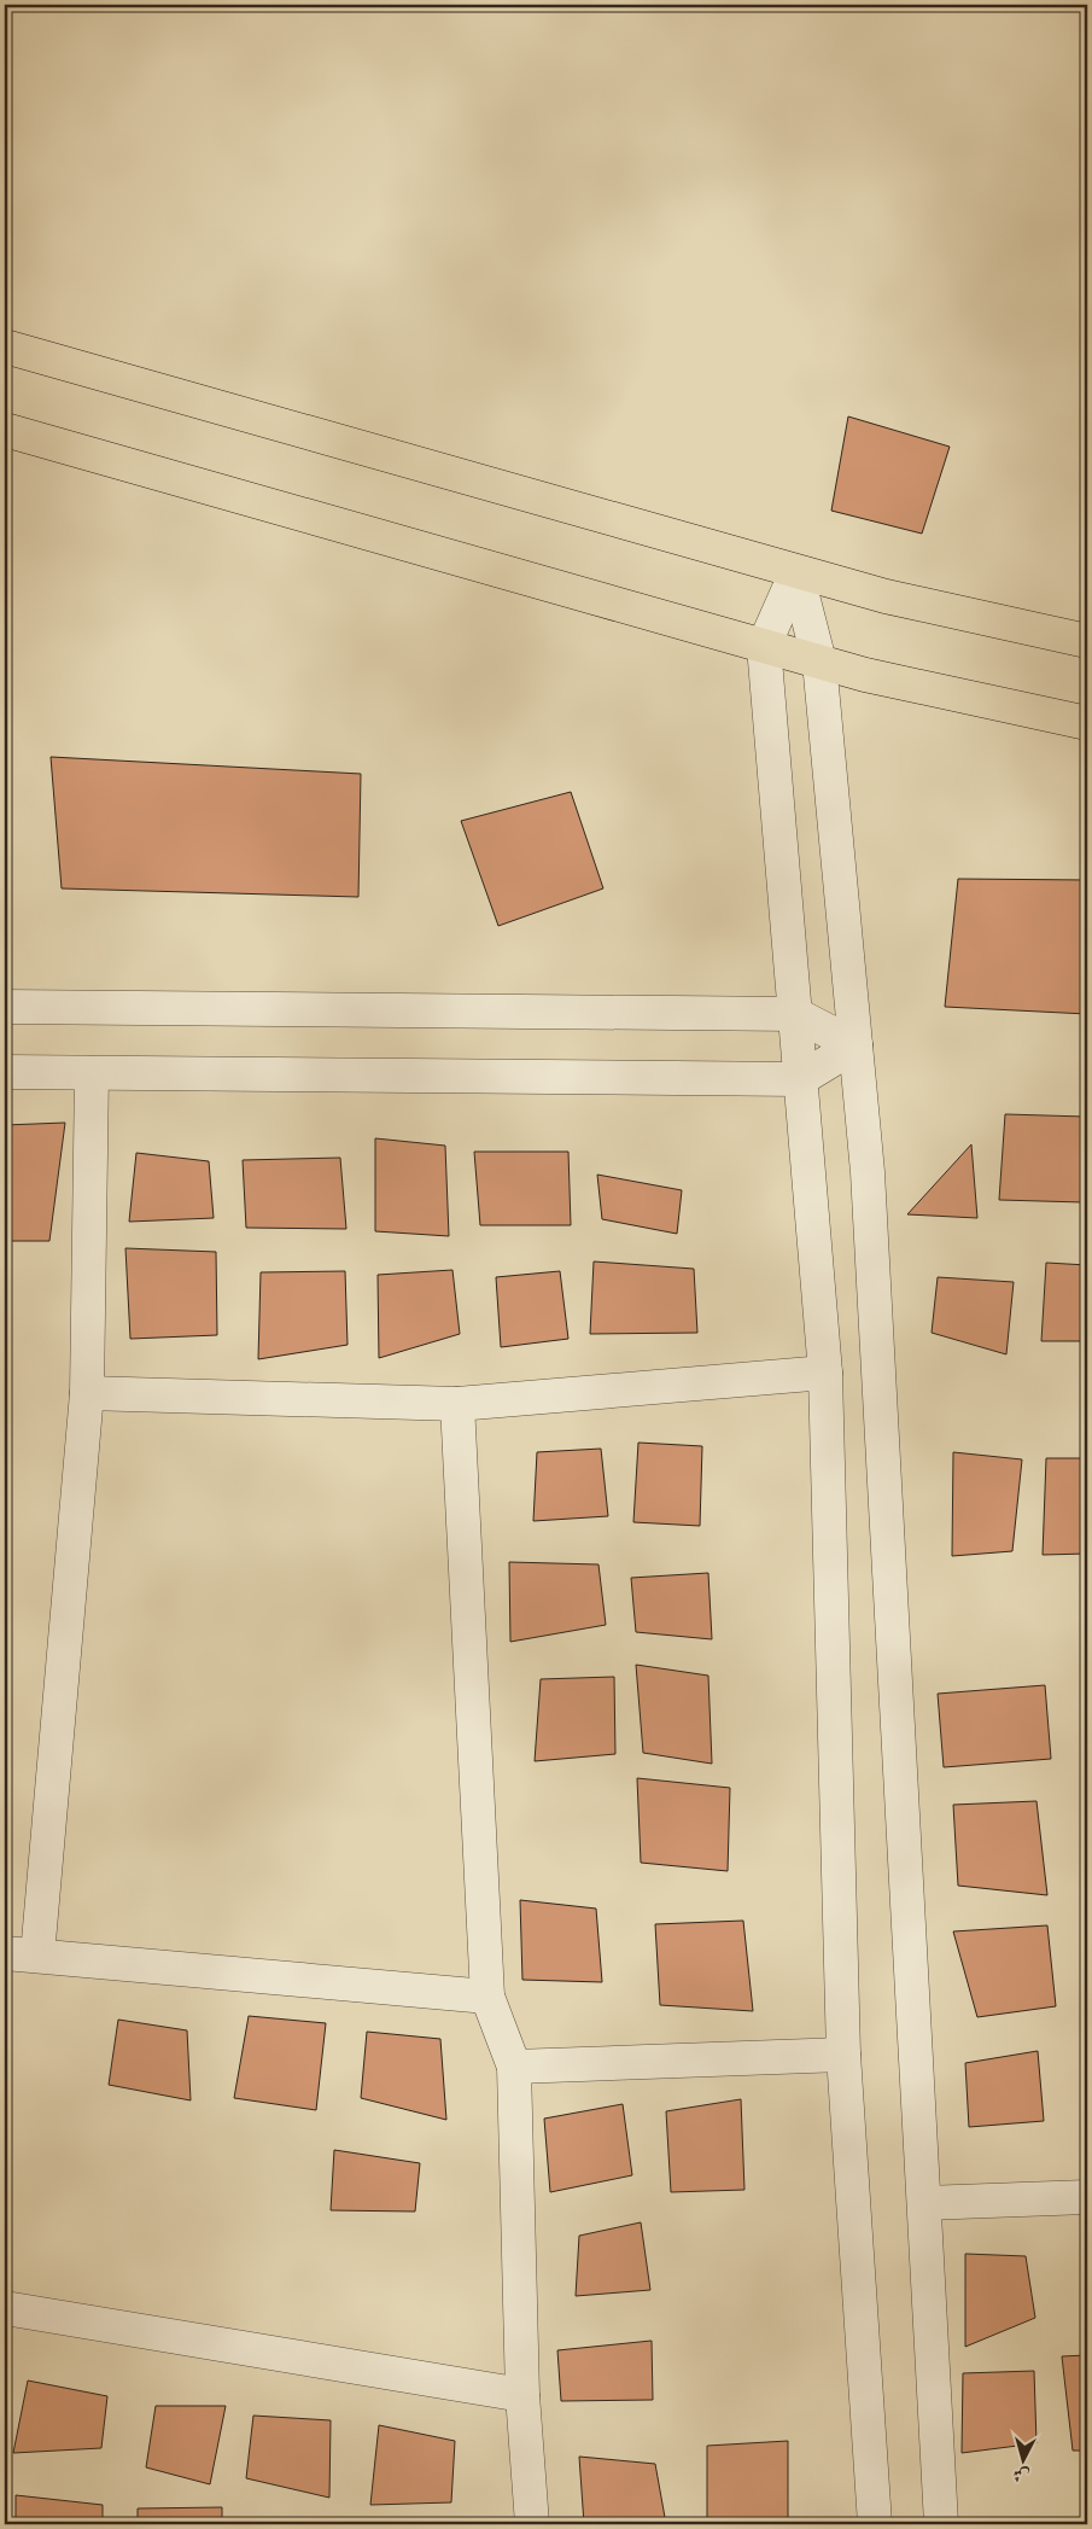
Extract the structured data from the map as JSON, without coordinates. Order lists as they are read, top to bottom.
{
  "north": "bottom"
}
